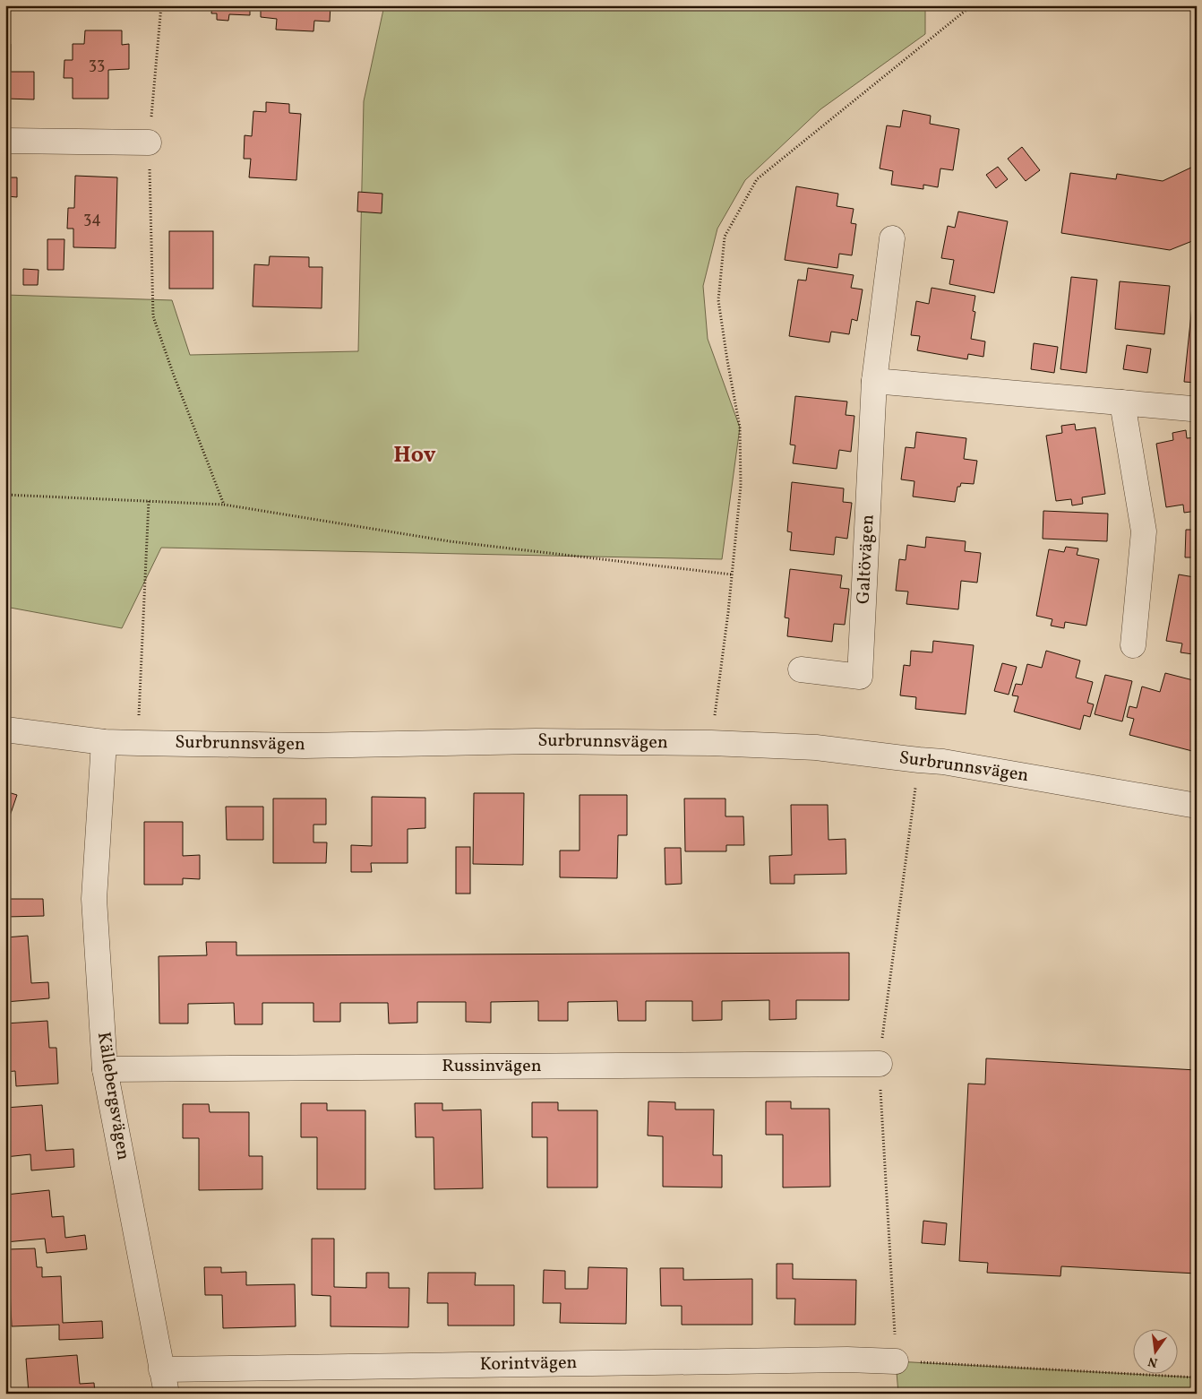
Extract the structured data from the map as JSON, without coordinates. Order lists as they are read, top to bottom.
{
  "streets": {
    "street": [
      "Galtövägen",
      "Surbrunnsvägen",
      "Russinvägen",
      "Källebergsvägen",
      "Korintvägen"
    ]
  },
  "crossings": [
    ["Surbrunnsvägen", "Källebergsvägen"],
    ["Russinvägen", "Källebergsvägen"],
    ["Källebergsvägen", "Korintvägen"]
  ],
  "districts": ["Hov"],
  "house_numbers": ["33", "34"],
  "north": "bottom"
}
